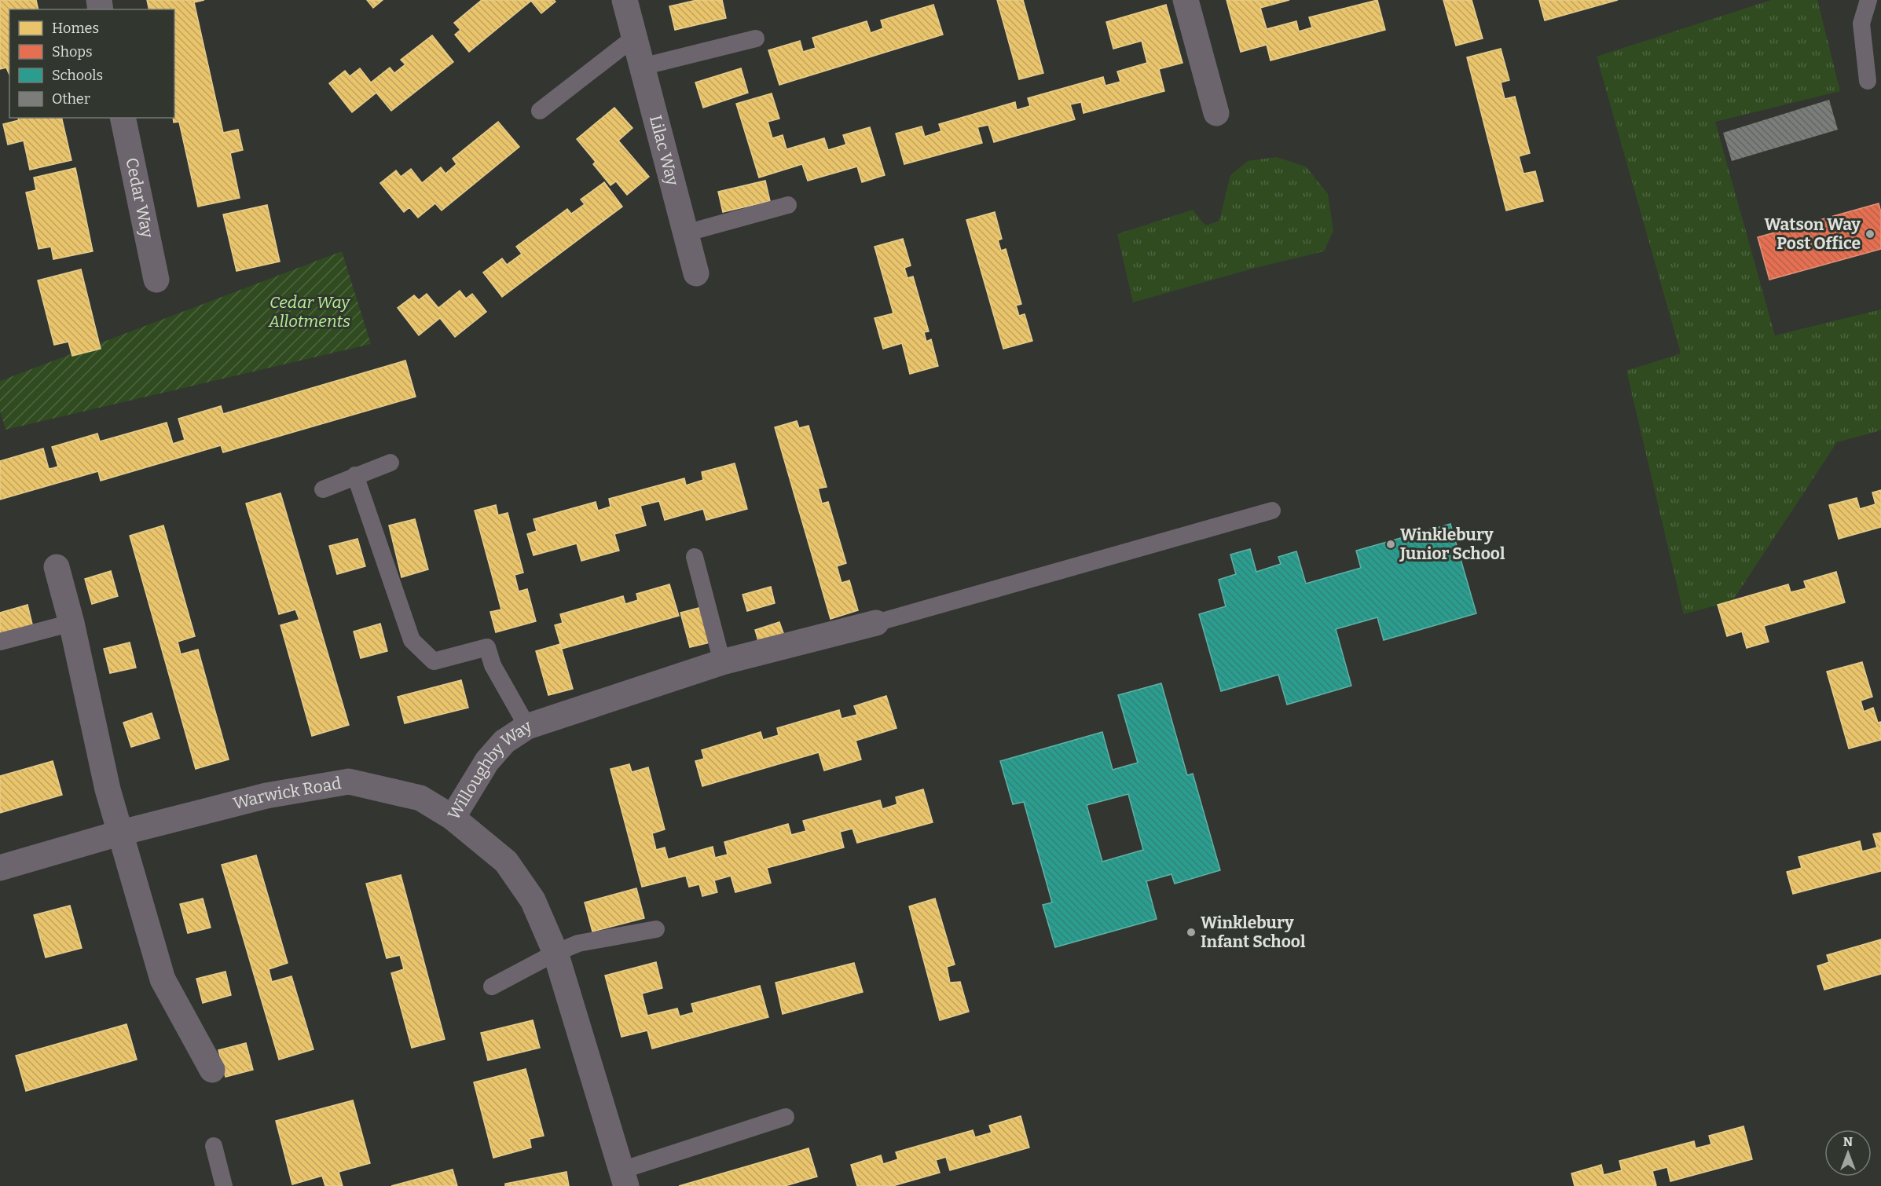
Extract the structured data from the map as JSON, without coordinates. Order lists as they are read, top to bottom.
{
  "streets": {
    "street": [
      "Lilac Way",
      "Cedar Way",
      "Willoughby Way",
      "Warwick Road"
    ]
  },
  "crossings": [
    ["Willoughby Way", "Warwick Road"]
  ],
  "parks": ["Cedar Way Allotments"],
  "places": ["Watson Way Post Office", "Winklebury Junior School", "Winklebury Infant School"],
  "legend": [
    "Homes",
    "Shops",
    "Schools",
    "Other"
  ],
  "north": "top"
}
